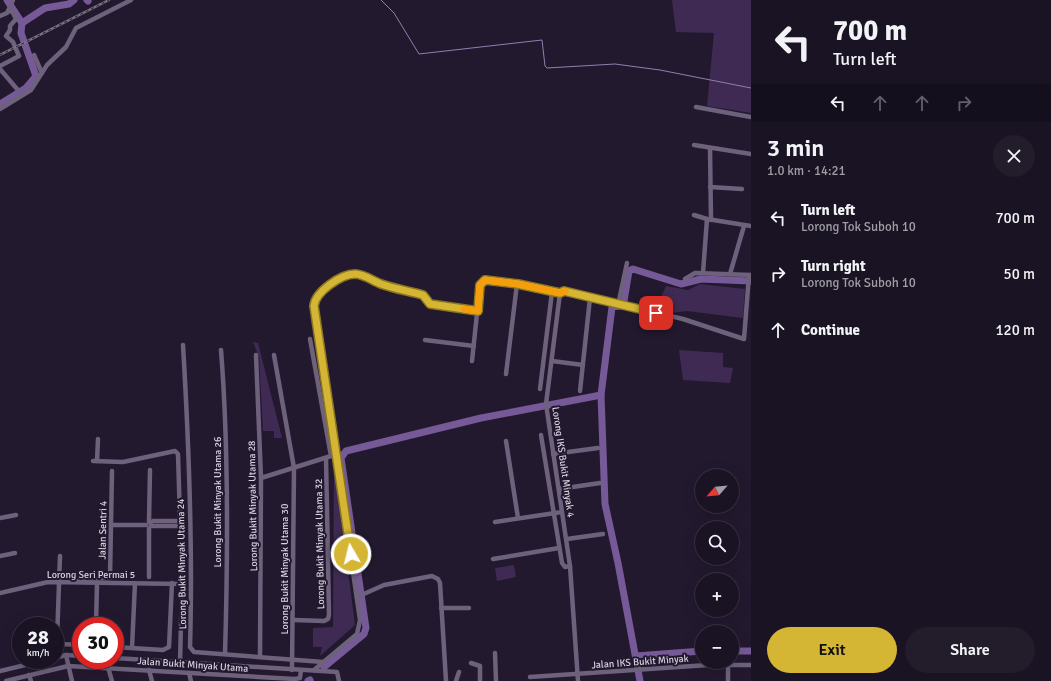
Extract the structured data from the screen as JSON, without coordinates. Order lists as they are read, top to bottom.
{
  "streets": {
    "street": [
      "Lorong IKS Bukit Minyak 4",
      "Lorong Bukit Minyak Utama 26",
      "Lorong Bukit Minyak Utama 28",
      "Jalan Sentri 4",
      "Lorong Bukit Minyak Utama 32",
      "Lorong Bukit Minyak Utama 24",
      "Lorong Bukit Minyak Utama 30",
      "Lorong Seri Permai 5",
      "Jalan IKS Bukit Minyak",
      "Jalan Bukit Minyak Utama"
    ]
  },
  "crossings": [
    ["Lorong IKS Bukit Minyak 4", "Jalan IKS Bukit Minyak"],
    ["Lorong Bukit Minyak Utama 26", "Lorong Bukit Minyak Utama 24"],
    ["Lorong Bukit Minyak Utama 28", "Lorong Bukit Minyak Utama 24"],
    ["Lorong Bukit Minyak Utama 32", "Lorong Bukit Minyak Utama 30"],
    ["Lorong Bukit Minyak Utama 24", "Lorong Bukit Minyak Utama 30"],
    ["Lorong Bukit Minyak Utama 24", "Lorong Seri Permai 5"],
    ["Lorong Bukit Minyak Utama 30", "Jalan Bukit Minyak Utama"]
  ],
  "north": "bottom left",
  "page": {
    "turn": ["700 m", "Turn left"],
    "heading": ["3 min", "1.0 km · 14:21"],
    "list": [
      {
        "name": "Turn left",
        "note": "Lorong Tok Suboh 10",
        "value": "700 m"
      },
      {
        "name": "Turn right",
        "note": "Lorong Tok Suboh 10",
        "value": "50 m"
      },
      {
        "name": "Continue",
        "value": "120 m"
      }
    ],
    "map_buttons": ["+", "−"],
    "speed": "28 km/h",
    "limit": "30",
    "buttons": ["Exit", "Share"]
  }
}
